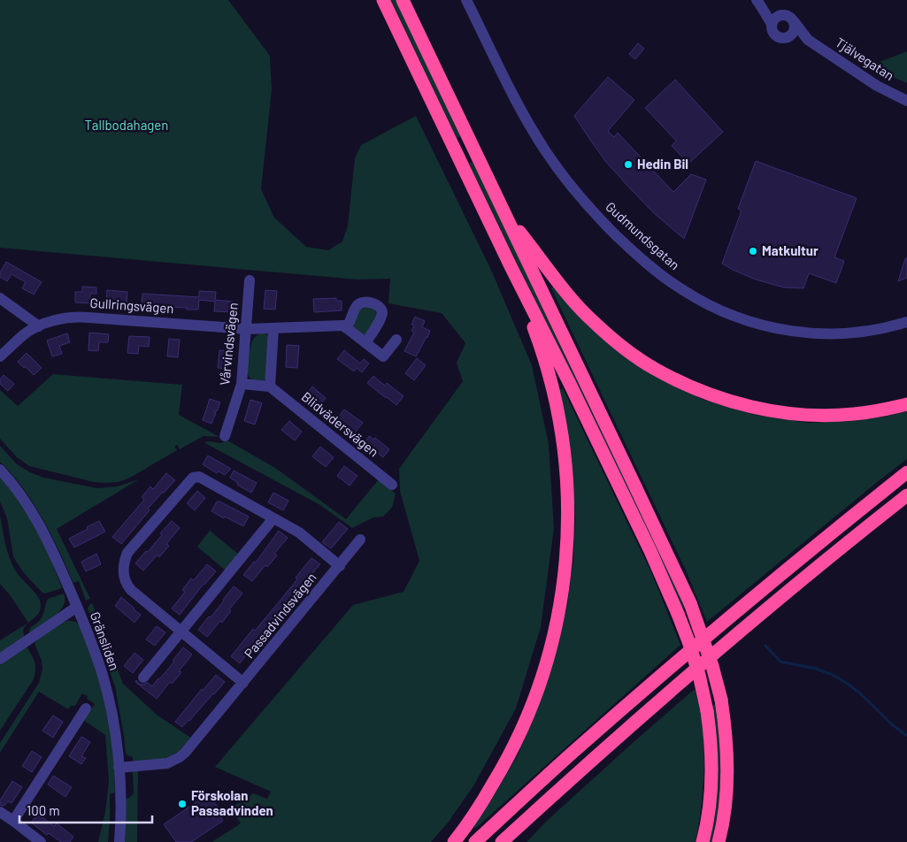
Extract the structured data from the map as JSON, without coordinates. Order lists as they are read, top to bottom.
{
  "streets": {
    "street": [
      "Tjälvegatan",
      "Gudmundsgatan",
      "Gullringsvägen",
      "Vårvindsvägen",
      "Blidvädersvägen",
      "Passadvindsvägen",
      "Gränsliden"
    ]
  },
  "crossings": [
    ["Gullringsvägen", "Vårvindsvägen"],
    ["Passadvindsvägen", "Gränsliden"]
  ],
  "parks": ["Tallbodahagen"],
  "places": ["Hedin Bil", "Matkultur", "Förskolan Passadvinden"],
  "scale_bar": "100 m"
}
